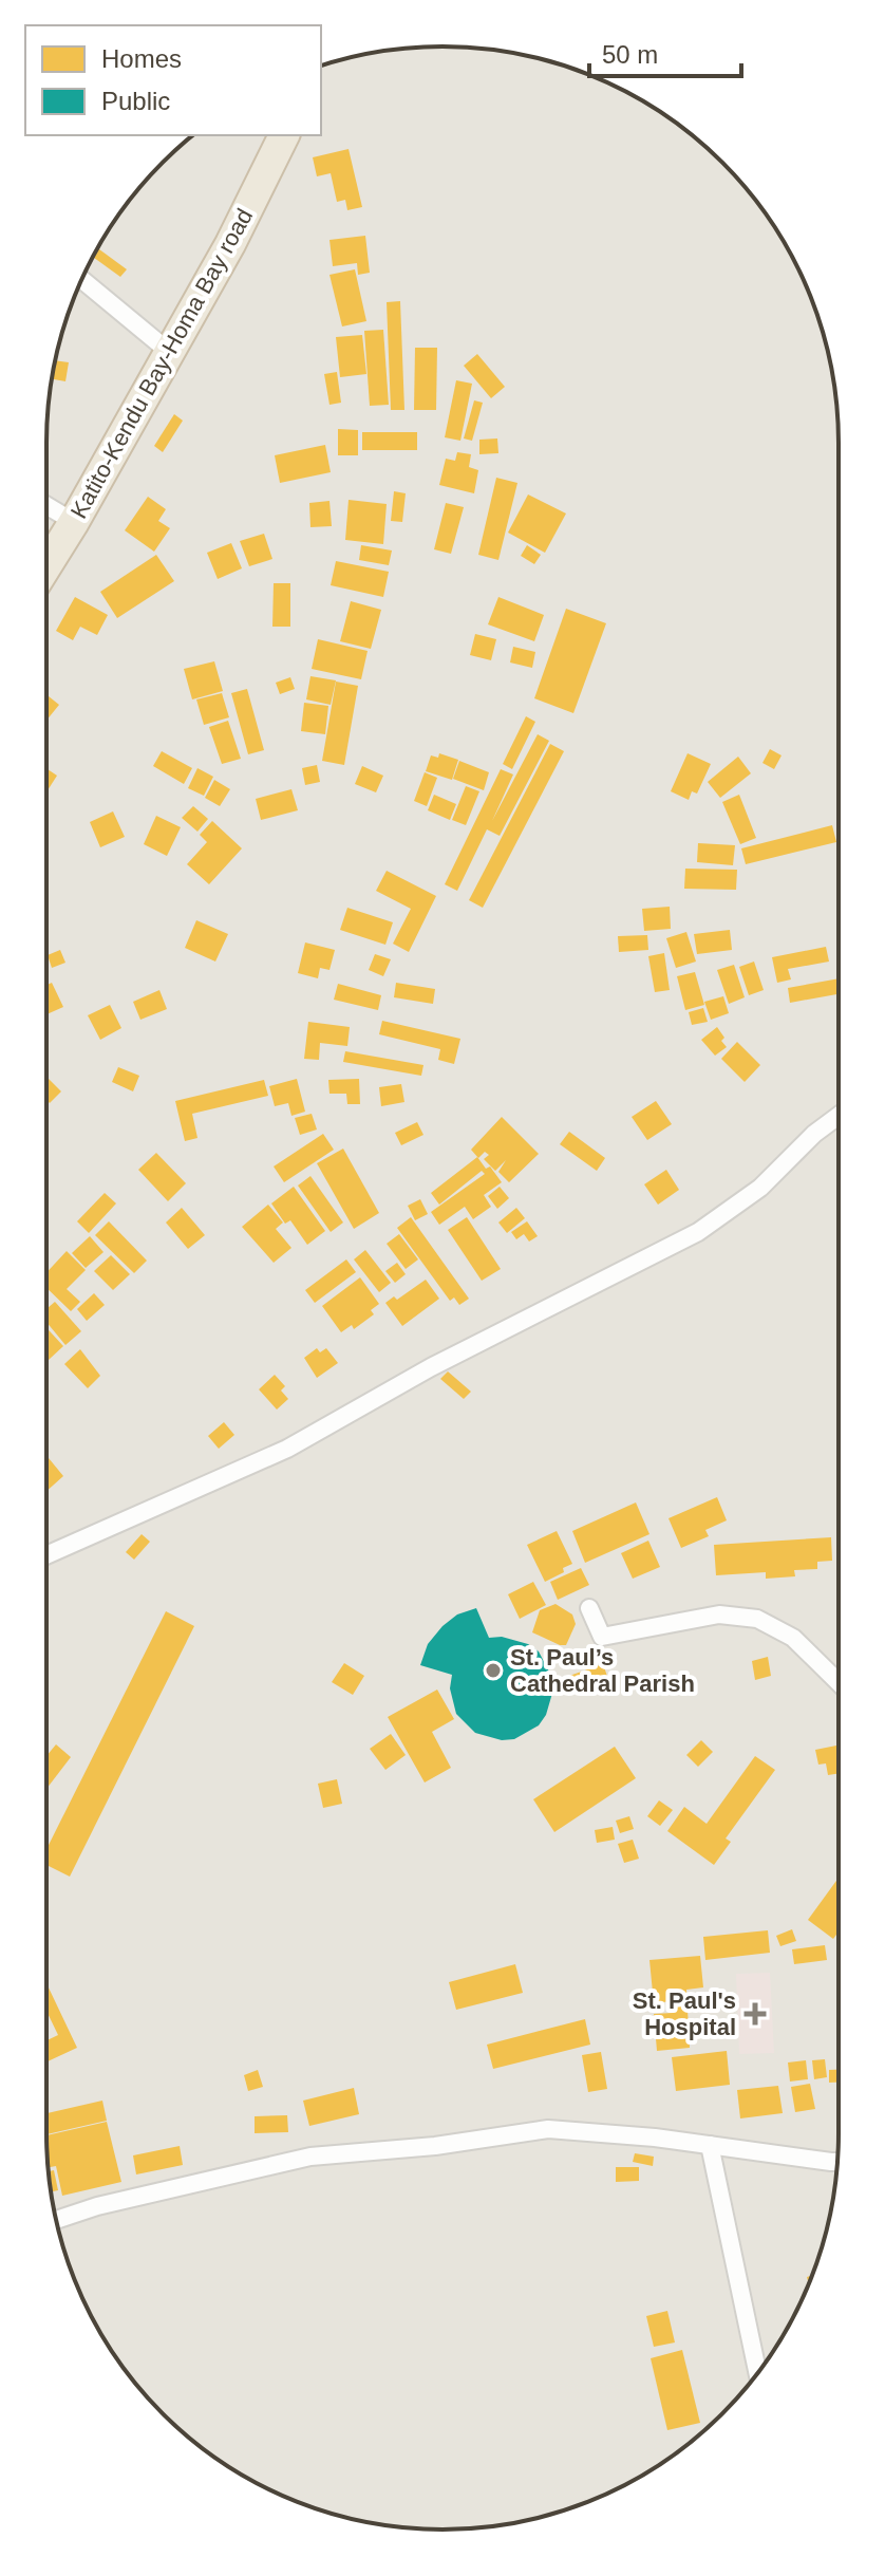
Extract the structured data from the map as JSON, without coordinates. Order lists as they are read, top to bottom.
{
  "streets": {
    "highway": ["Katito-Kendu Bay-Homa Bay road"]
  },
  "places": {
    "other": ["St. Paul’s Cathedral Parish"],
    "health": ["St. Paul's Hospital"]
  },
  "legend": ["Homes", "Public"],
  "scale_bar": "50 m"
}
